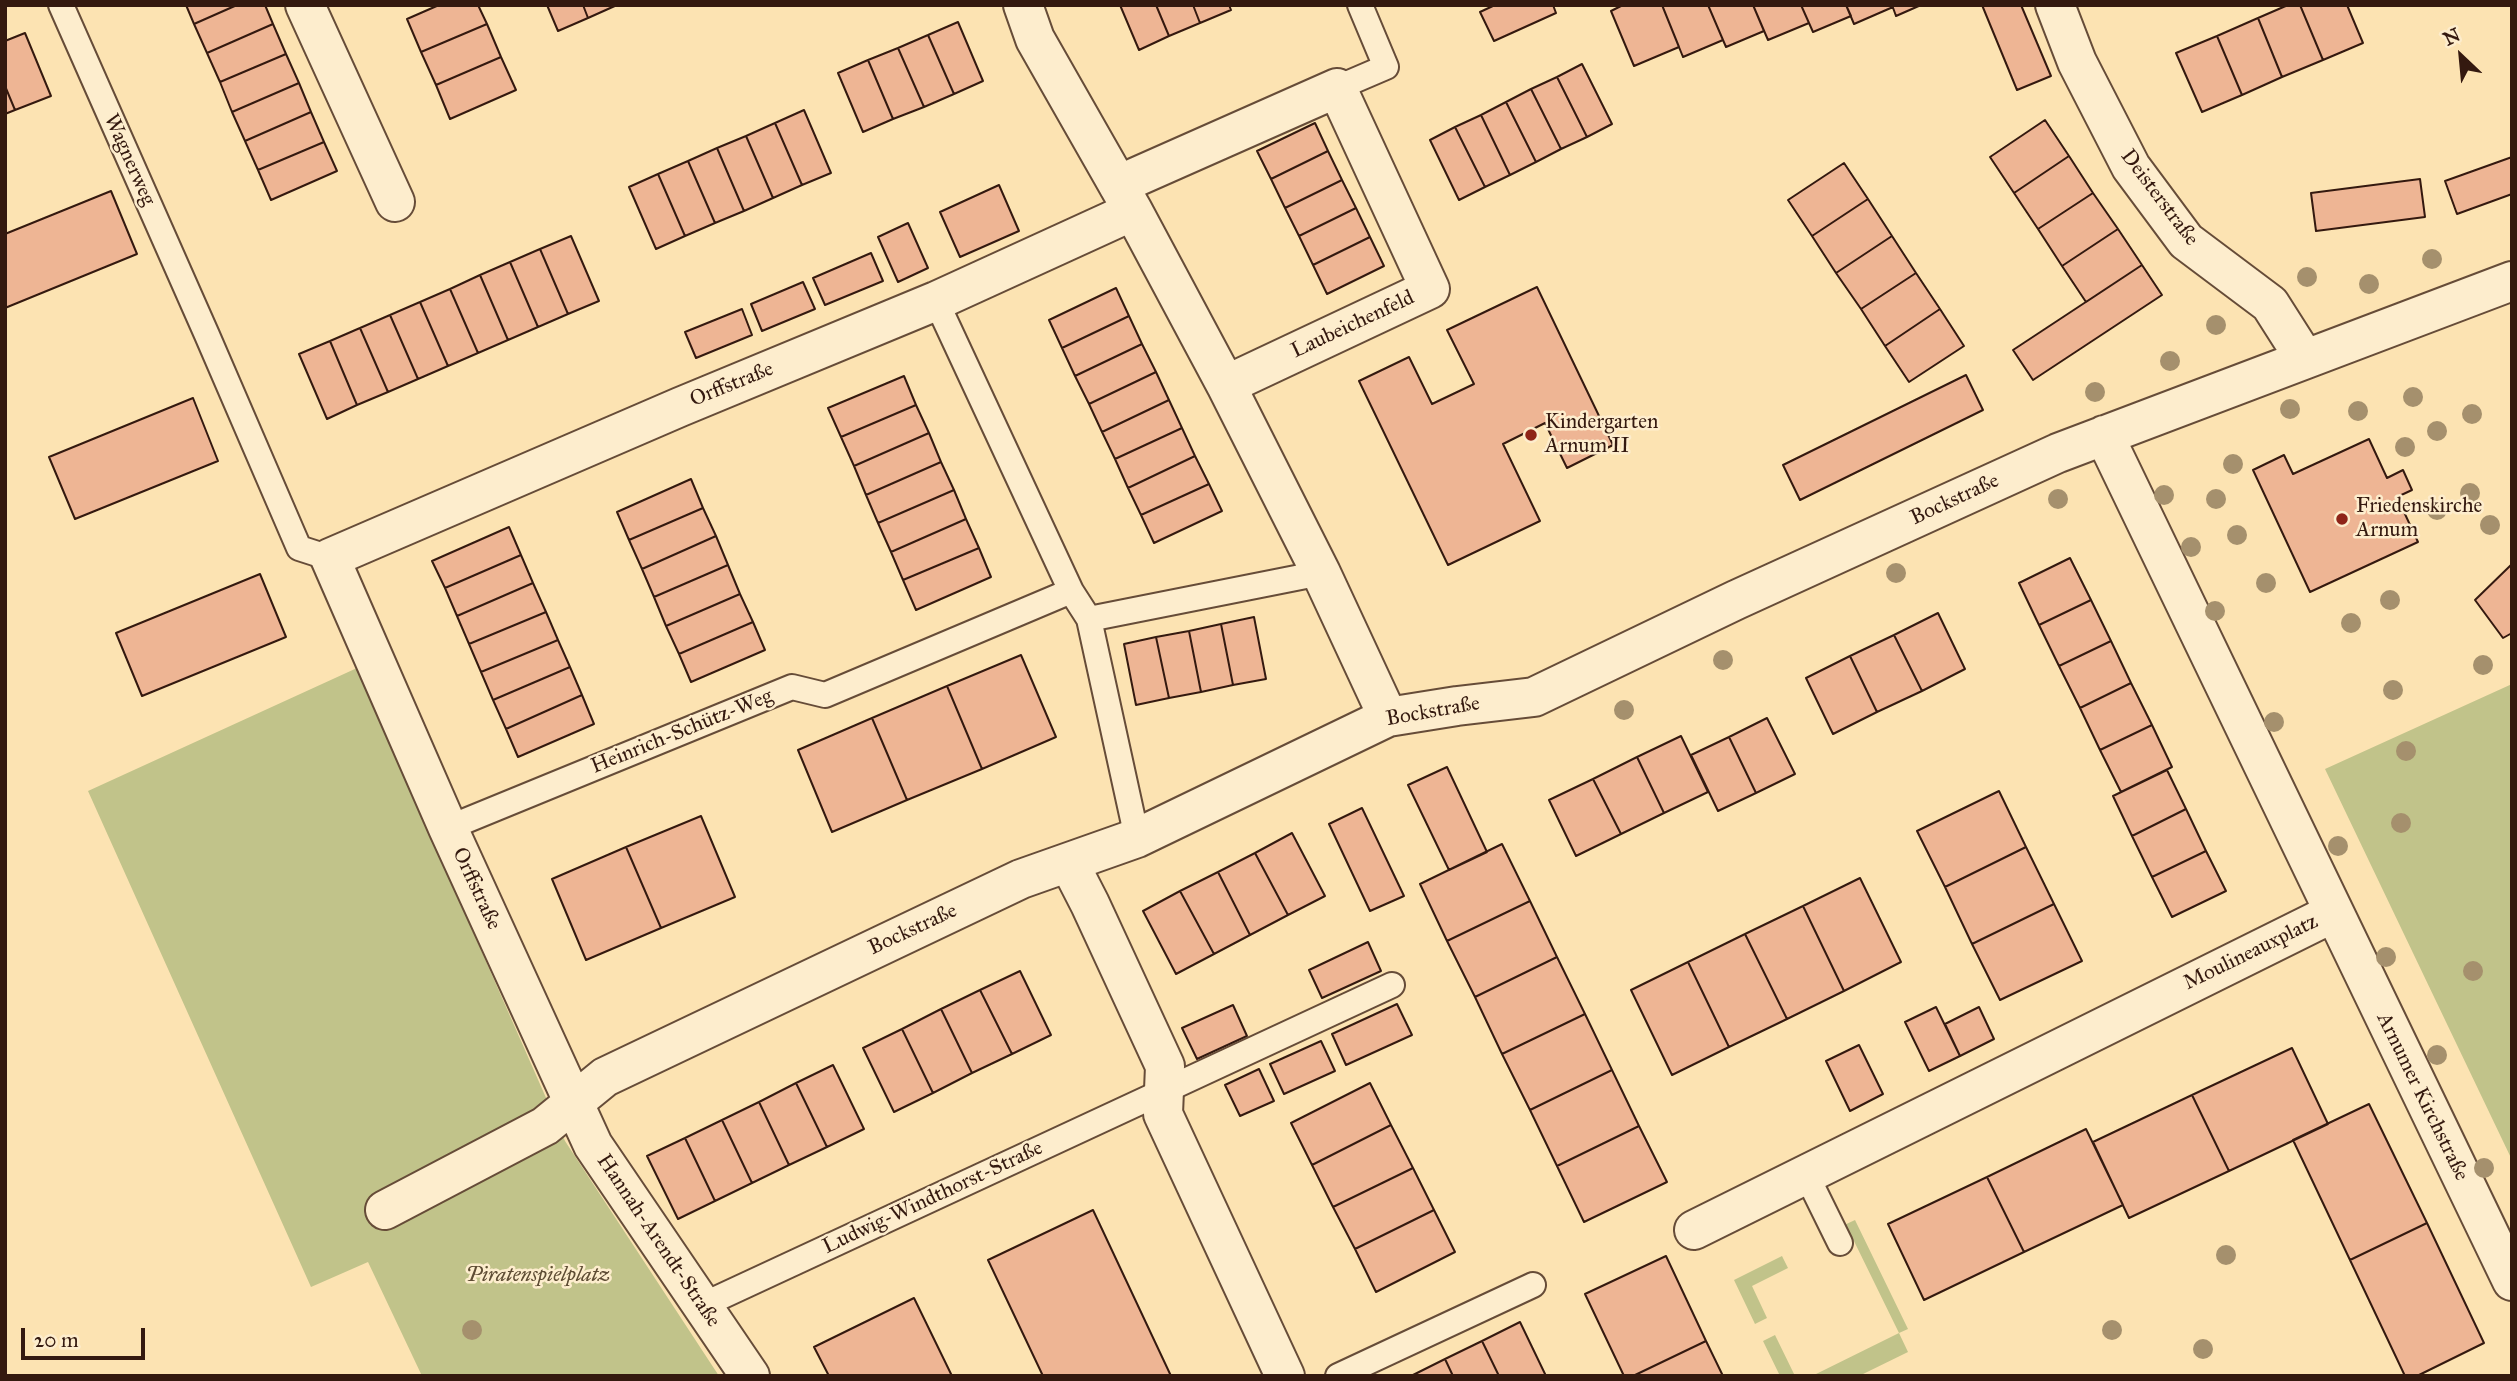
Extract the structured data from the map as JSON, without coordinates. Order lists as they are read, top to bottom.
{
  "streets": {
    "street": [
      "Deisterstraße",
      "Laubeichenfeld",
      "Orffstraße",
      "Bockstraße",
      "Moulineauxplatz",
      "Arnumer Kirchstraße",
      "Hannah-Arendt-Straße"
    ],
    "lane": ["Wagnerweg", "Heinrich-Schütz-Weg", "Ludwig-Windthorst-Straße"]
  },
  "crossings": [
    ["Wagnerweg", "Orffstraße"],
    ["Deisterstraße", "Bockstraße"],
    ["Orffstraße", "Bockstraße"],
    ["Orffstraße", "Heinrich-Schütz-Weg"],
    ["Orffstraße", "Hannah-Arendt-Straße"],
    ["Bockstraße", "Moulineauxplatz"],
    ["Bockstraße", "Hannah-Arendt-Straße"],
    ["Moulineauxplatz", "Arnumer Kirchstraße"],
    ["Ludwig-Windthorst-Straße", "Hannah-Arendt-Straße"]
  ],
  "parks": ["Piratenspielplatz"],
  "places": ["Kindergarten Arnum II", "Friedenskirche Arnum"],
  "scale_bar": "20 m",
  "north": "top left"
}
